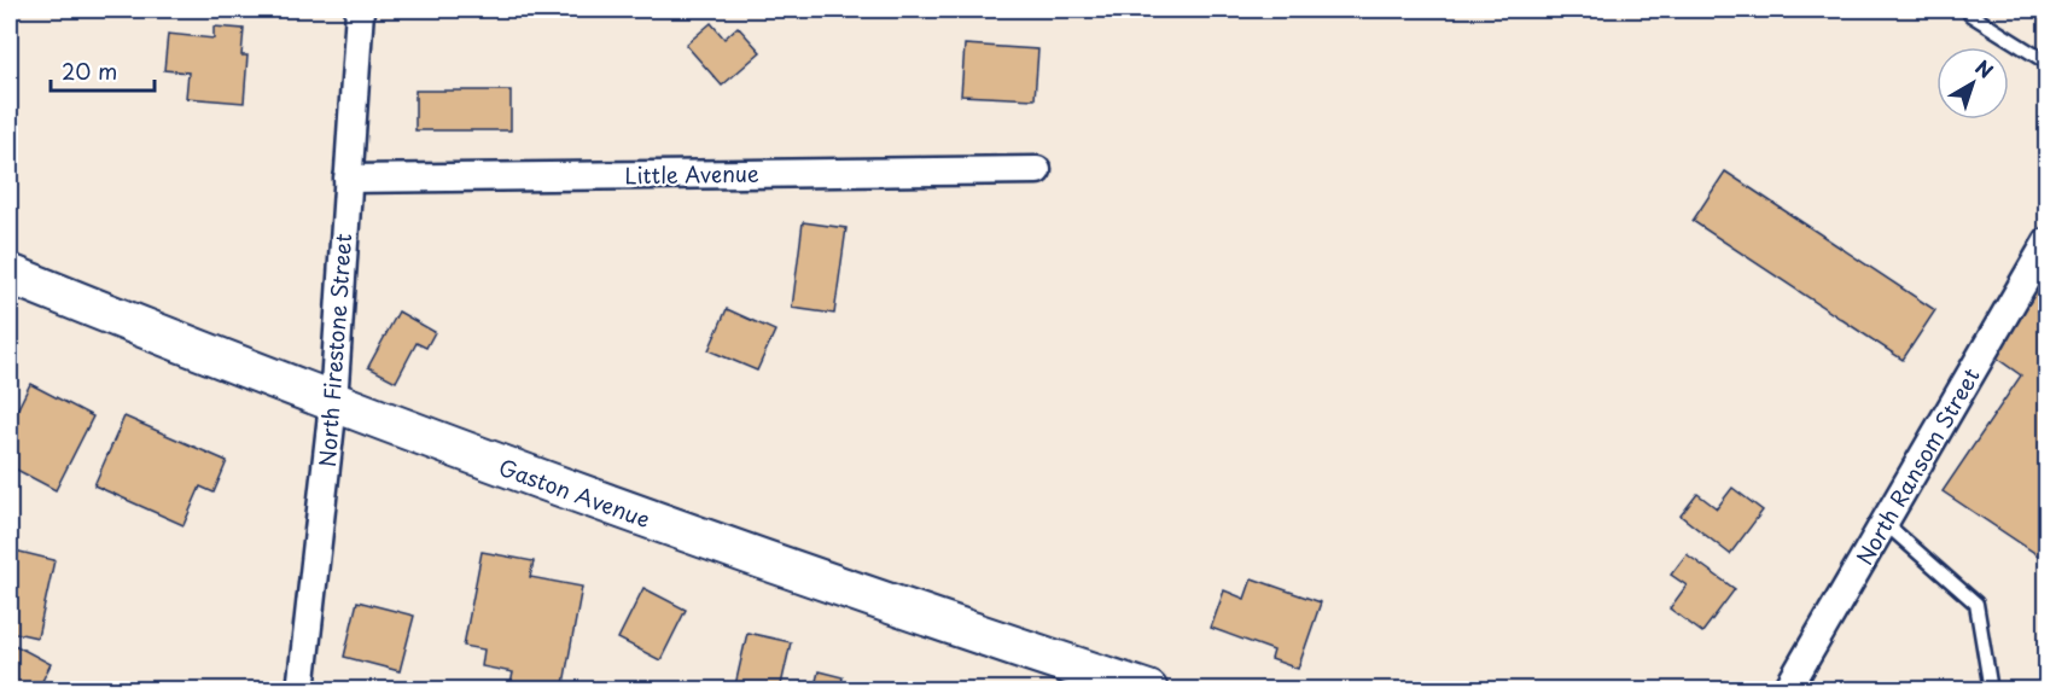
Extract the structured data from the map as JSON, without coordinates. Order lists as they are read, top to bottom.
{
  "streets": {
    "main road": ["Gaston Avenue"],
    "street": ["Little Avenue", "North Firestone Street", "North Ransom Street"]
  },
  "crossings": [
    ["Little Avenue", "North Firestone Street"],
    ["North Firestone Street", "Gaston Avenue"]
  ],
  "scale_bar": "20 m",
  "north": "top right"
}
